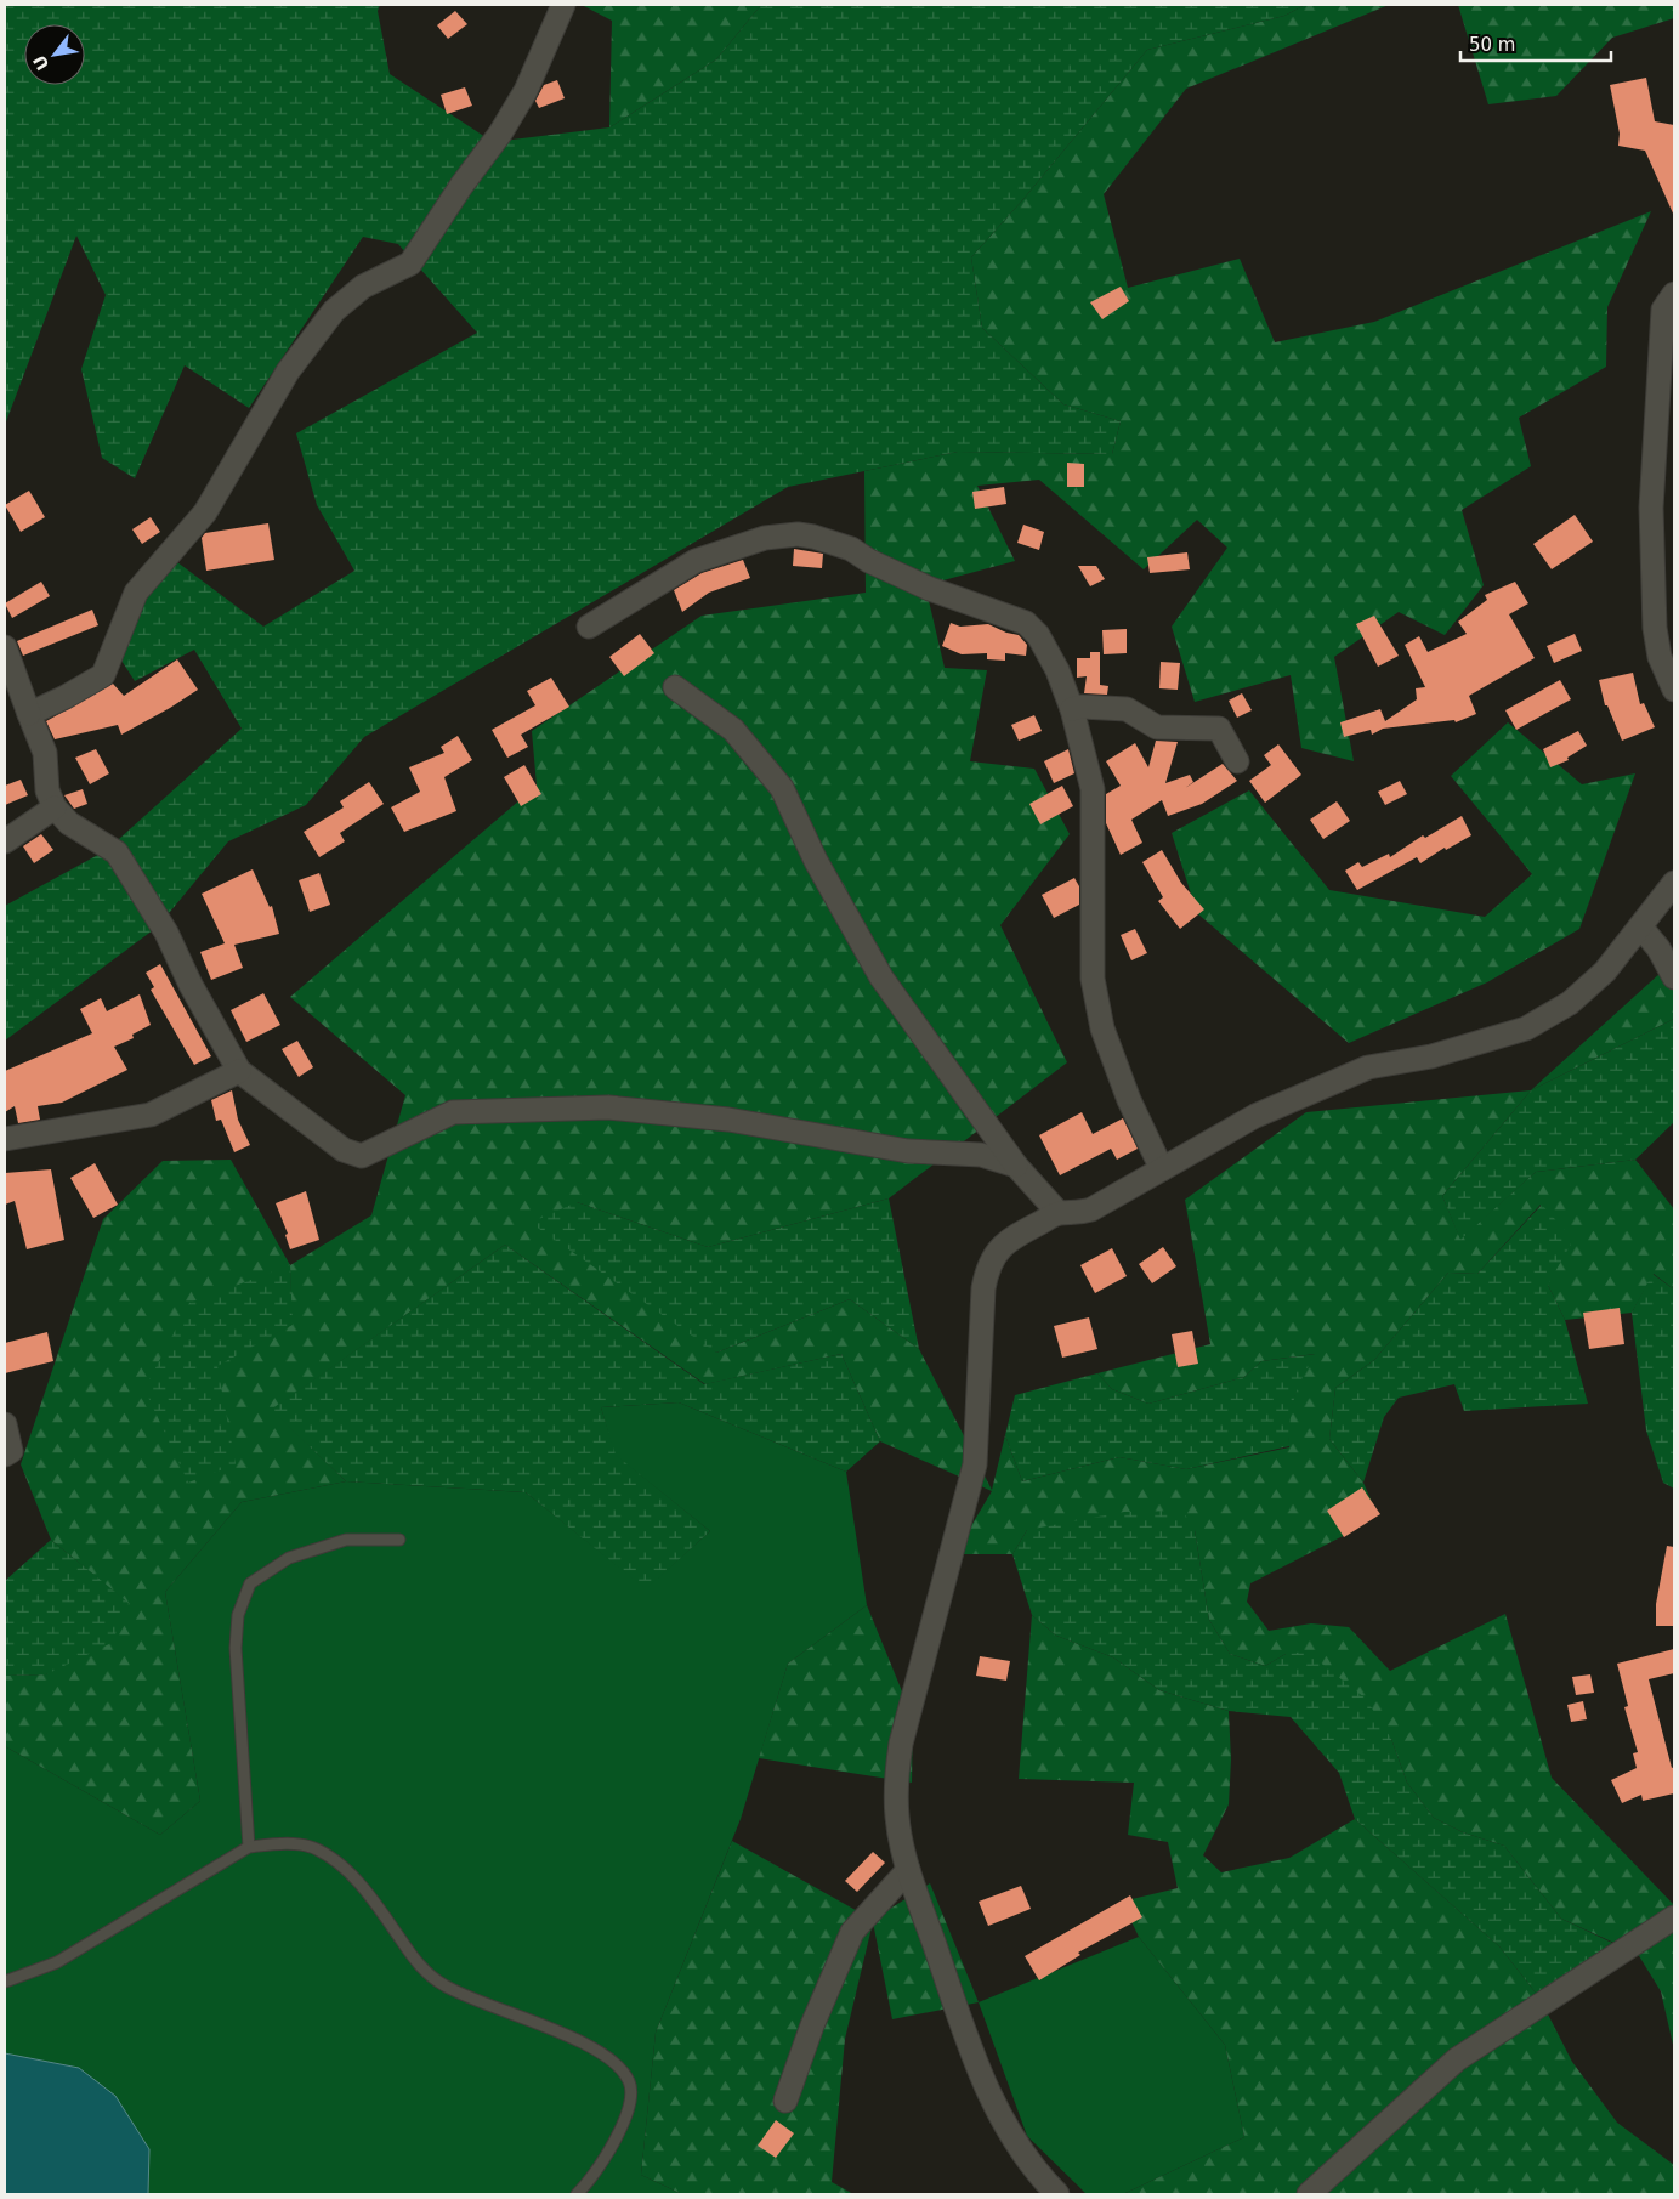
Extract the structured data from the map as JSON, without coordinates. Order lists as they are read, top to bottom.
{
  "scale_bar": "50 m",
  "north": "bottom left"
}
